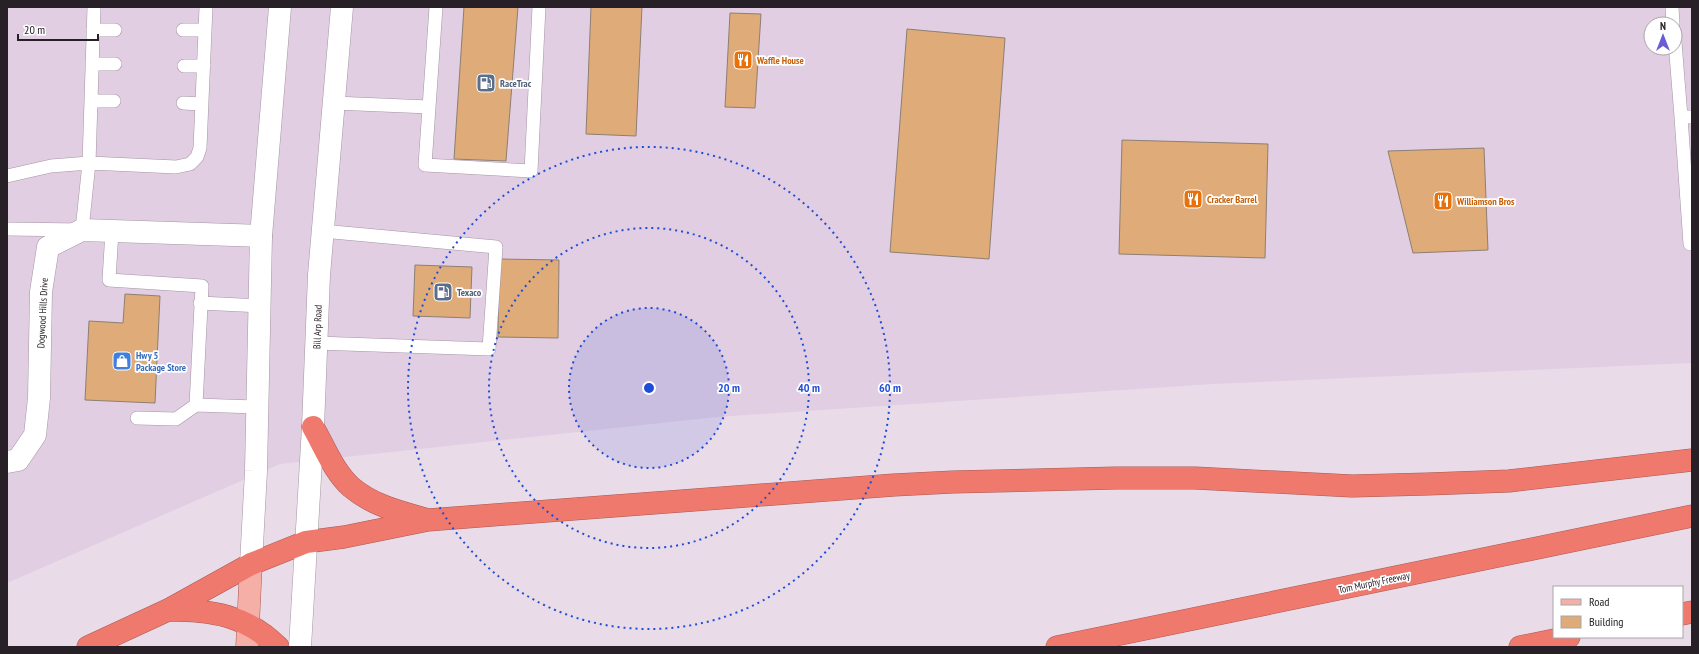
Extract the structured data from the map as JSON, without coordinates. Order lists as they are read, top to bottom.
{
  "streets": {
    "highway": ["Tom Murphy Freeway"],
    "main road": ["Dogwood Hills Drive", "Bill Arp Road"]
  },
  "places": {
    "restaurant": ["Waffle House", "Cracker Barrel", "Williamson Bros"],
    "fuel station": ["RaceTrac", "Texaco"],
    "shop": ["Hwy 5 Package Store"]
  },
  "legend": ["Road", "Building"],
  "scale_bar": "20 m",
  "north": "top",
  "rings": ["20 m", "40 m", "60 m"]
}
